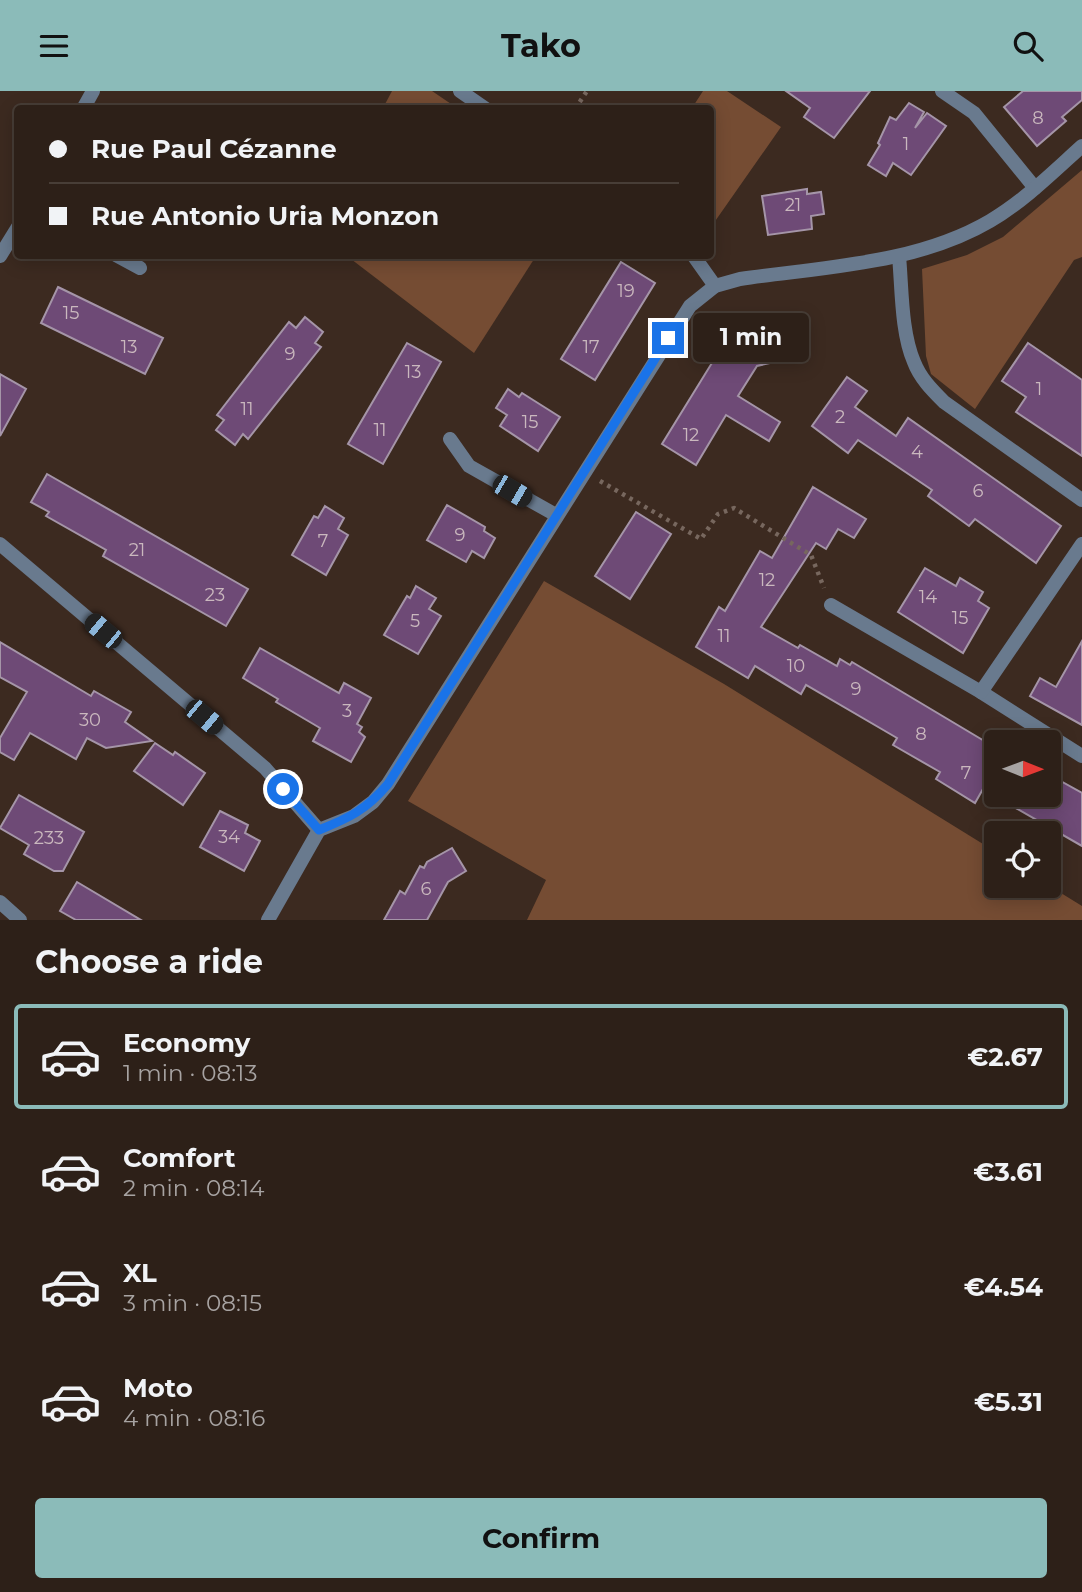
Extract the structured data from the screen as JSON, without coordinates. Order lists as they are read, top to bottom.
{
  "house_numbers": [
    "8",
    "1",
    "21",
    "19",
    "15",
    "13",
    "17",
    "9",
    "13",
    "1",
    "11",
    "2",
    "15",
    "11",
    "12",
    "4",
    "6",
    "9",
    "7",
    "21",
    "12",
    "23",
    "14",
    "15",
    "5",
    "11",
    "10",
    "9",
    "3",
    "30",
    "8",
    "7",
    "34",
    "233",
    "6"
  ],
  "north": "right",
  "page": {
    "header": "Tako",
    "banner": ["Rue Paul Cézanne", "Rue Antonio Uria Monzon"],
    "bubble": "1 min",
    "heading": "Choose a ride",
    "list": [
      {
        "name": "Economy",
        "note": "1 min · 08:13",
        "value": "€2.67"
      },
      {
        "name": "Comfort",
        "note": "2 min · 08:14",
        "value": "€3.61"
      },
      {
        "name": "XL",
        "note": "3 min · 08:15",
        "value": "€4.54"
      },
      {
        "name": "Moto",
        "note": "4 min · 08:16",
        "value": "€5.31"
      }
    ],
    "buttons": "Confirm"
  }
}
